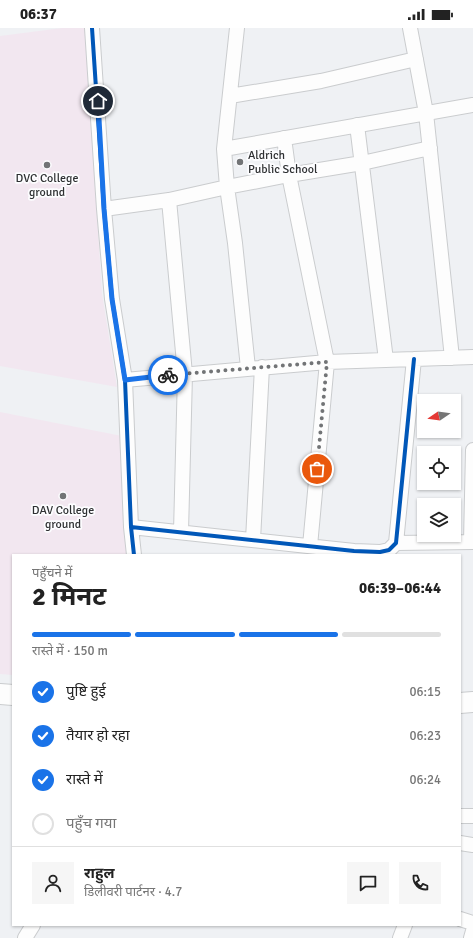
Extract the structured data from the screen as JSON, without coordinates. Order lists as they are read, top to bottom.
{
  "places": ["Aldrich Public School", "DVC College ground", "DAV College ground"],
  "north": "left",
  "page": {
    "status": "06:37",
    "heading": ["2 मिनट", "पहुँचने में", "06:39–06:44"],
    "panel": ["राहुल", "डिलीवरी पार्टनर · 4.7"],
    "bar": "रास्ते में · 150 m",
    "list": [
      ["पुष्टि हुई", "06:15"],
      ["तैयार हो रहा", "06:23"],
      ["रास्ते में", "06:24"],
      "पहुँच गया"
    ]
  }
}
